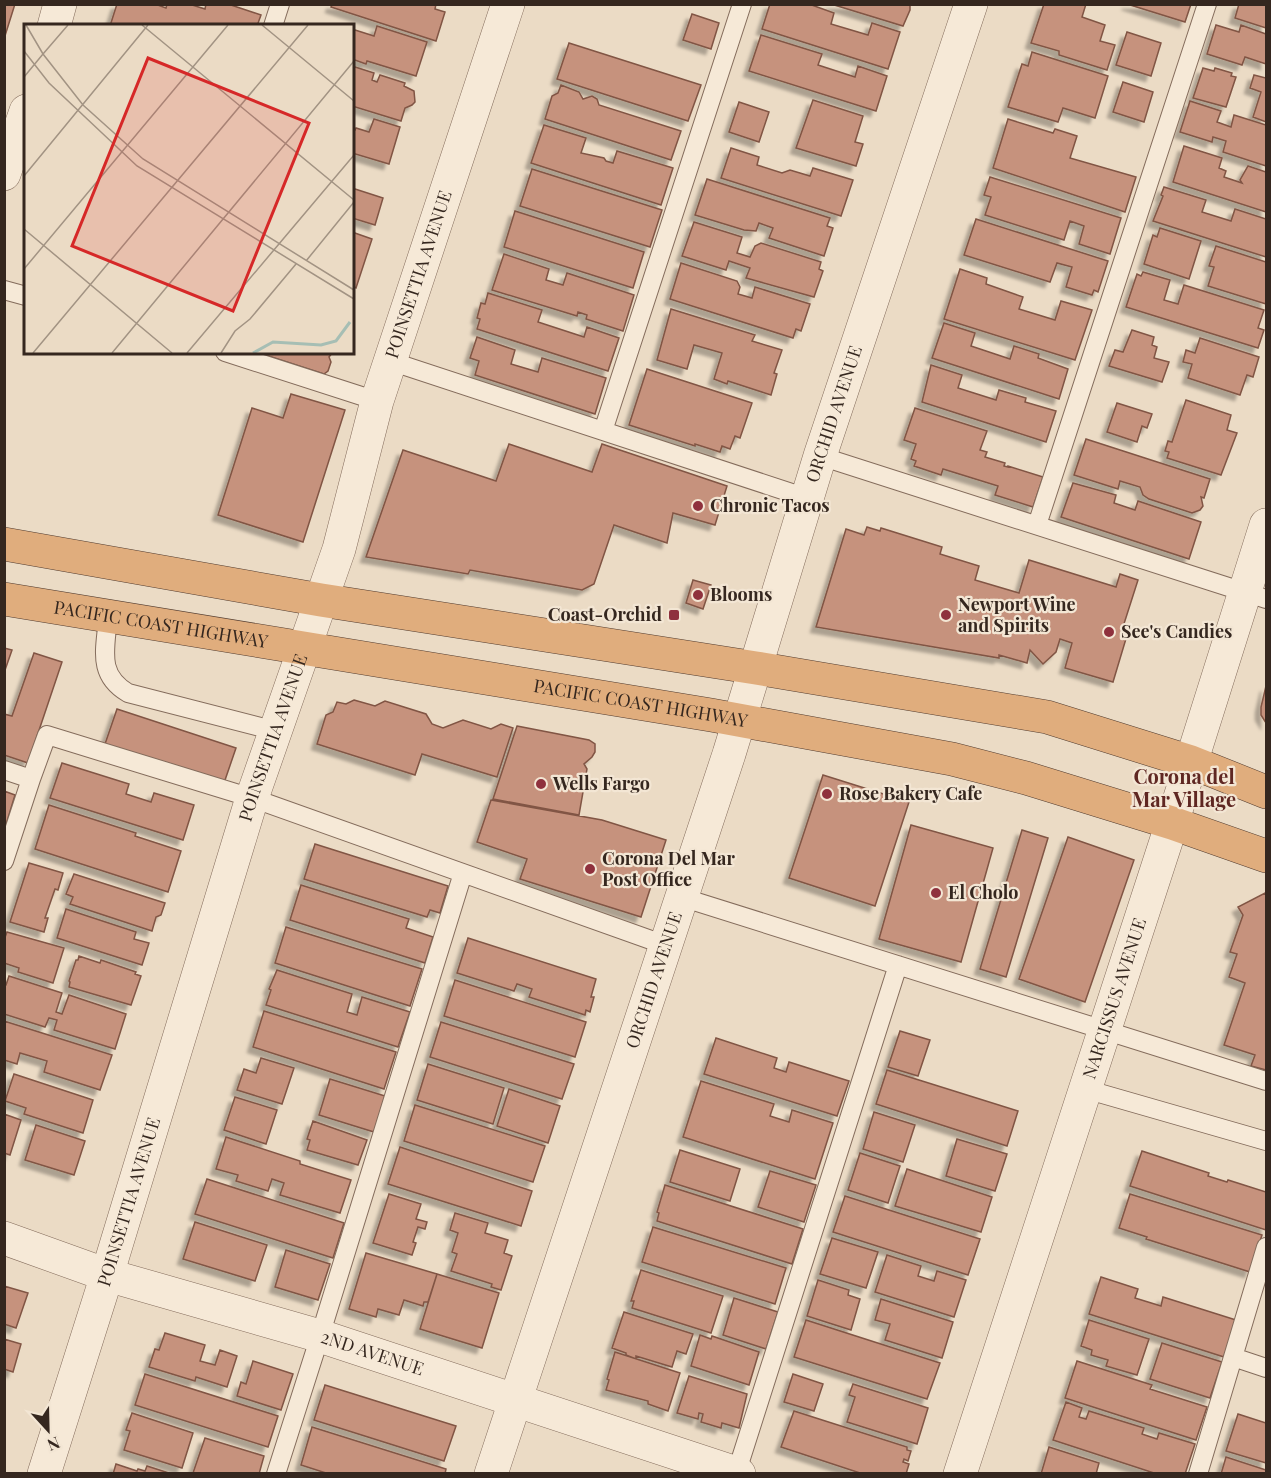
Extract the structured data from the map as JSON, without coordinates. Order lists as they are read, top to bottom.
{
  "streets": {
    "highway": ["PACIFIC COAST HIGHWAY"],
    "street": [
      "POINSETTIA AVENUE",
      "ORCHID AVENUE",
      "NARCISSUS AVENUE",
      "2ND AVENUE"
    ]
  },
  "crossings": [
    ["POINSETTIA AVENUE", "PACIFIC COAST HIGHWAY"],
    ["POINSETTIA AVENUE", "2ND AVENUE"],
    ["ORCHID AVENUE", "PACIFIC COAST HIGHWAY"],
    ["ORCHID AVENUE", "2ND AVENUE"],
    ["PACIFIC COAST HIGHWAY", "NARCISSUS AVENUE"]
  ],
  "districts": ["Corona del Mar Village"],
  "places": {
    "other": [
      "Chronic Tacos",
      "Blooms",
      "Newport Wine and Spirits",
      "See's Candies",
      "Wells Fargo",
      "Rose Bakery Cafe",
      "Corona Del Mar Post Office",
      "El Cholo"
    ],
    "transit": ["Coast-Orchid"]
  },
  "north": "bottom"
}
